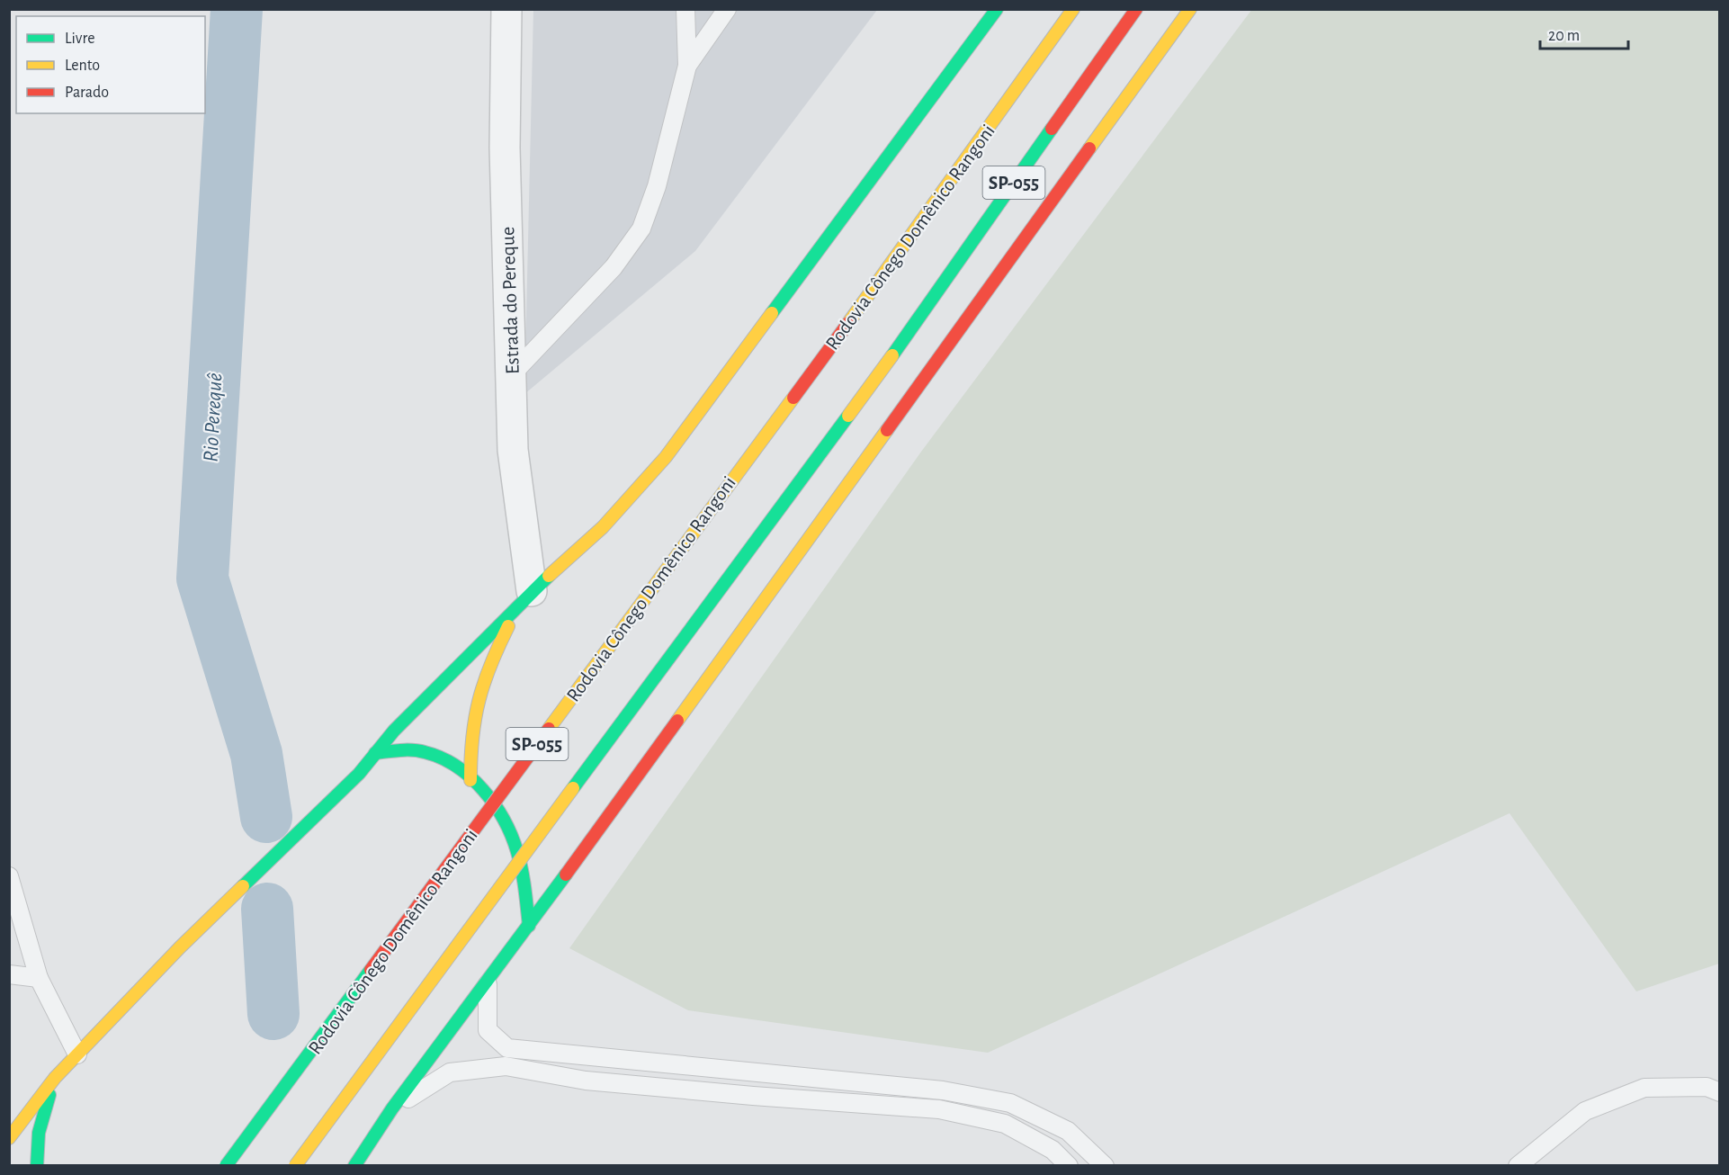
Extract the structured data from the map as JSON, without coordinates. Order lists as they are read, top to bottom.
{
  "streets": {
    "highway": ["SP-055", "Rodovia Cônego Domênico Rangoni"],
    "street": ["Estrada do Pereque"]
  },
  "water": ["Rio Perequê"],
  "legend": ["Livre", "Lento", "Parado"],
  "scale_bar": "20 m"
}
